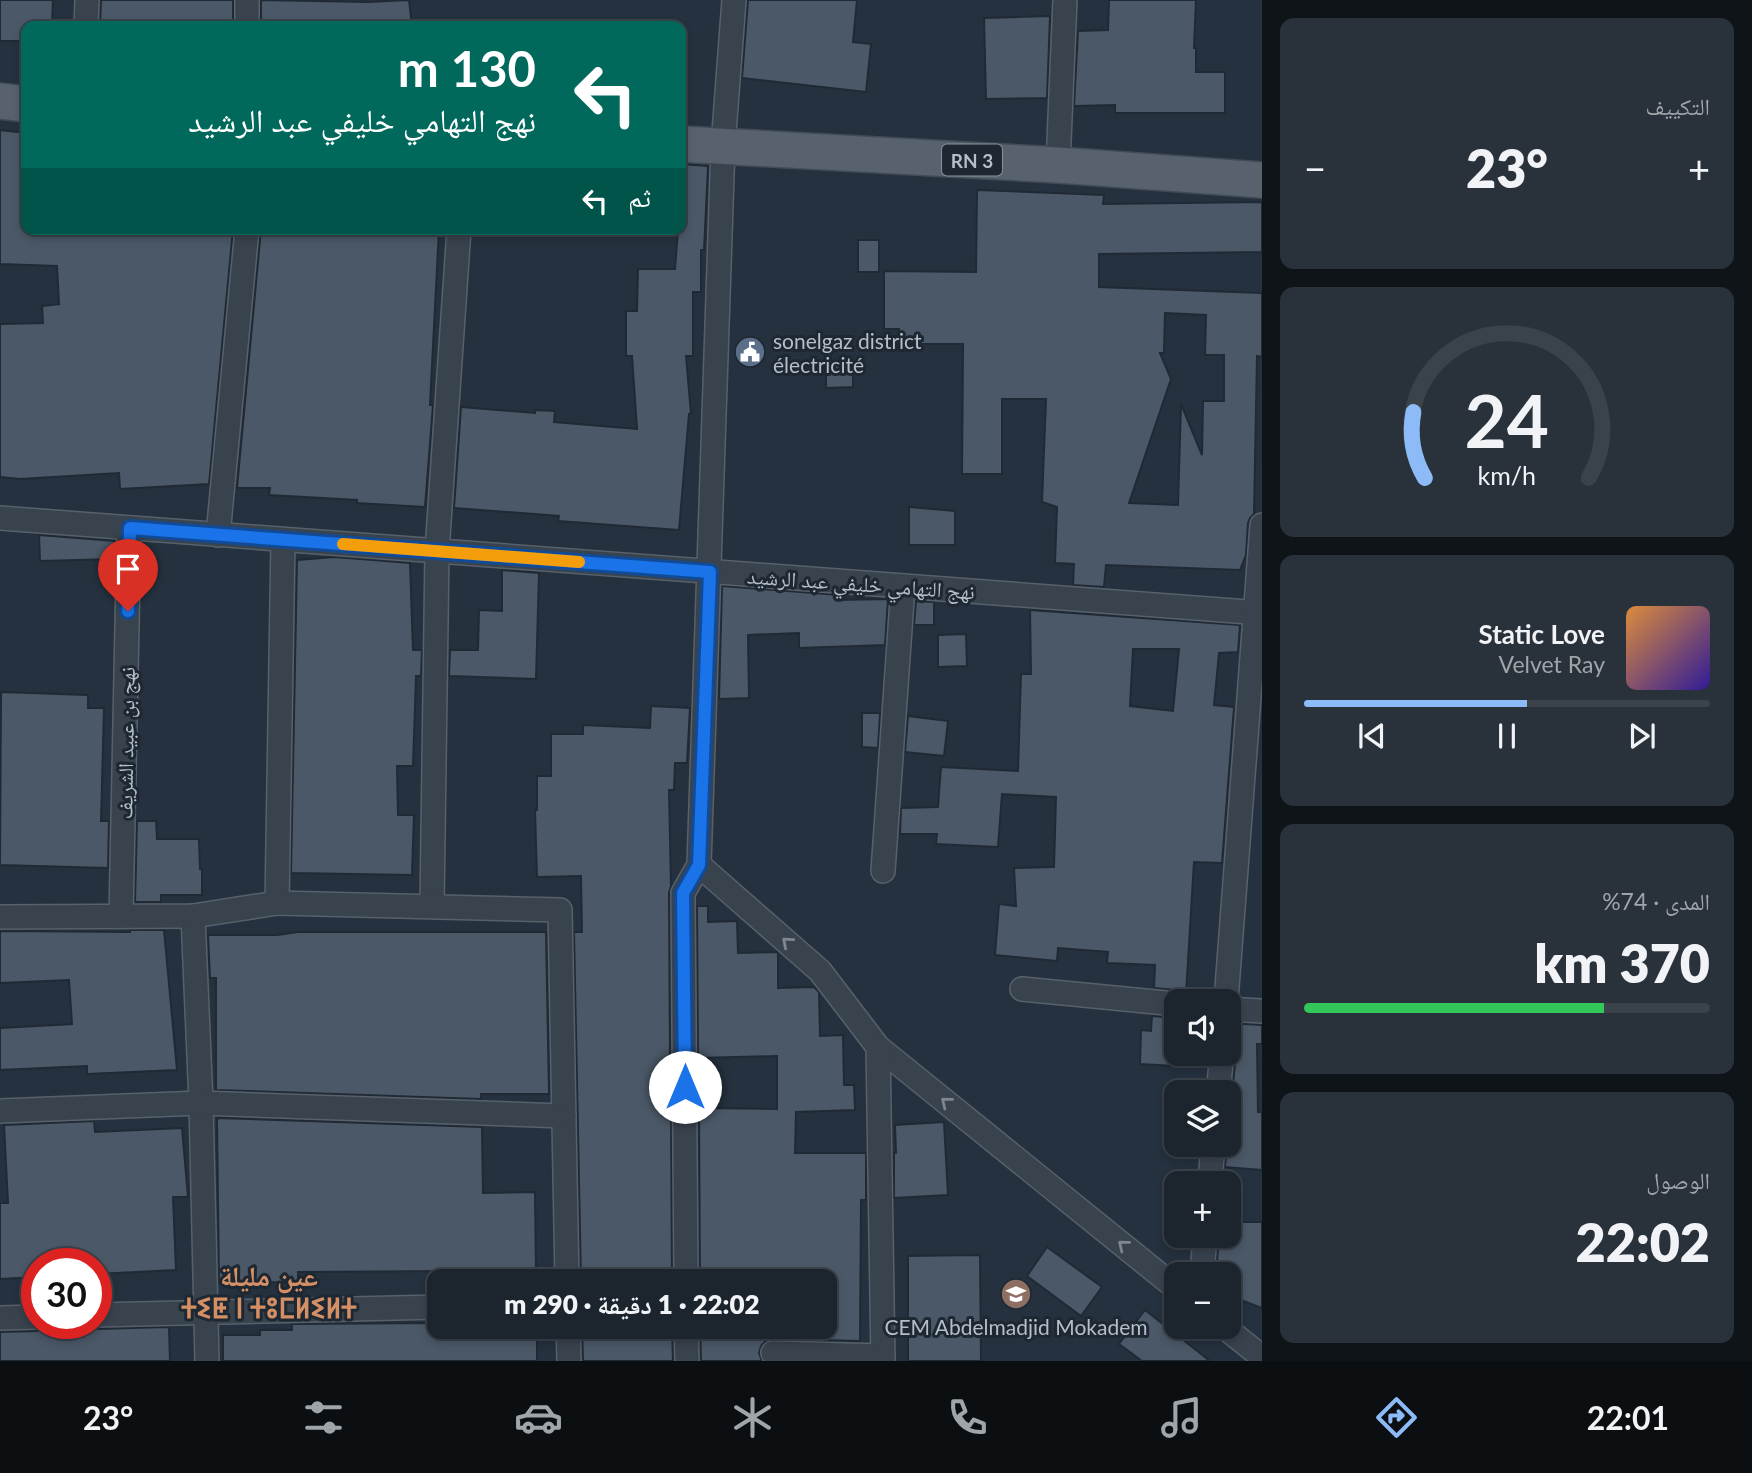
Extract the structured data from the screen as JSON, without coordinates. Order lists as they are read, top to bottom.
{
  "streets": {
    "main road": ["RN 3"],
    "street": ["نهج التهامي خليفي عبد الرشيد", "نهج بن عبيد الشريف"]
  },
  "crossings": [
    ["نهج التهامي خليفي عبد الرشيد", "نهج بن عبيد الشريف"]
  ],
  "districts": ["عين مليلة ⵜⵉⵟ ⵏ ⵜⵓⵎⵍⵉⵍⵜ"],
  "places": {
    "public building": ["sonelgaz district électricité"],
    "school or university": ["CEM Abdelmadjid Mokadem"]
  },
  "page": {
    "tile": [
      "التكييف",
      ["المدى · 74%", "370 km"],
      ["الوصول", "22:02"]
    ],
    "turn": ["130 m", "نهج التهامي خليفي عبد الرشيد"],
    "heat": ["−", "23°", "+"],
    "then": "ثم",
    "song": ["Static Love", "Velvet Ray"],
    "map_buttons": ["+", "−"],
    "limit": "30",
    "trip": "22:02 · 1 دقيقة · 290 m",
    "tabs": ["22:01", "23°"],
    "gauge": ["24", "km/h"]
  }
}
